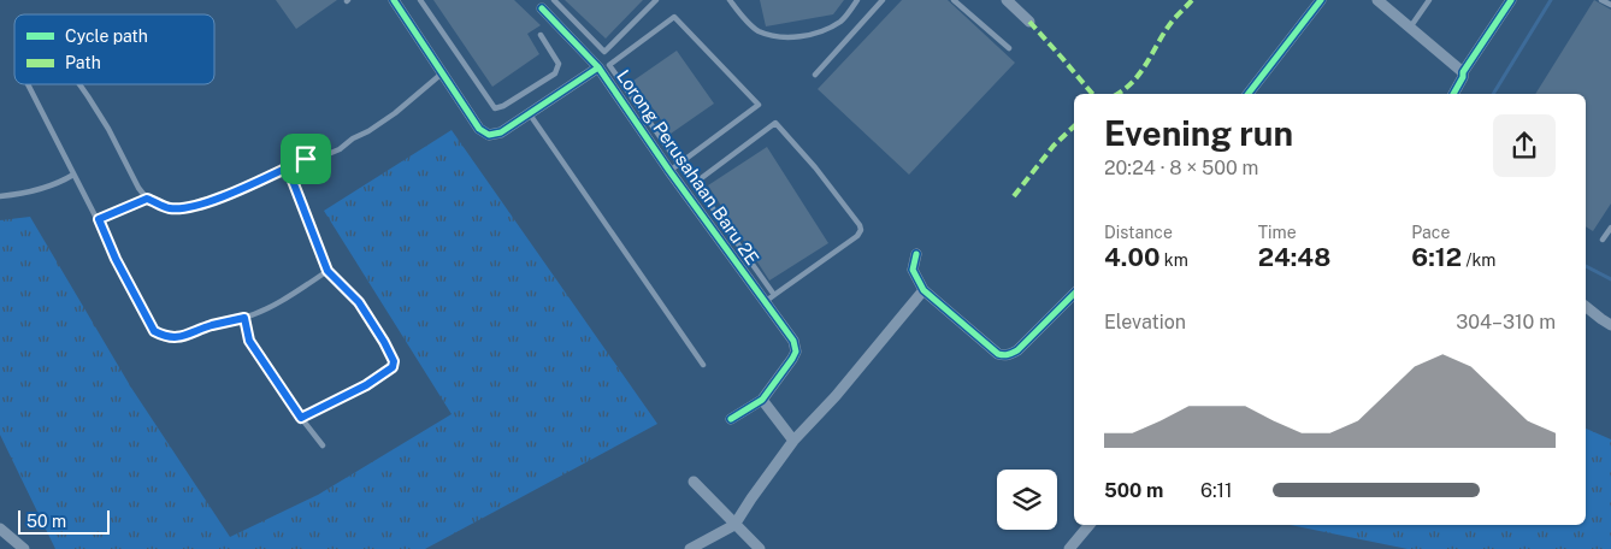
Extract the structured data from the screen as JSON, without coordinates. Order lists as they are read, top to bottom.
{
  "streets": {
    "street": ["Lorong Perusahaan Baru 2E"]
  },
  "legend": ["Cycle path", "Path"],
  "scale_bar": "50 m",
  "page": {
    "heading": ["Evening run", "20:24 · 8 × 500 m"],
    "stats": [
      ["Distance", "4.00 km"],
      ["Time", "24:48"],
      ["Pace", "6:12 /km"]
    ],
    "chart": ["Elevation", "304–310 m"],
    "list": [
      {
        "name": "500 m",
        "note": "6:11"
      }
    ],
    "scale": "50 m"
  }
}
